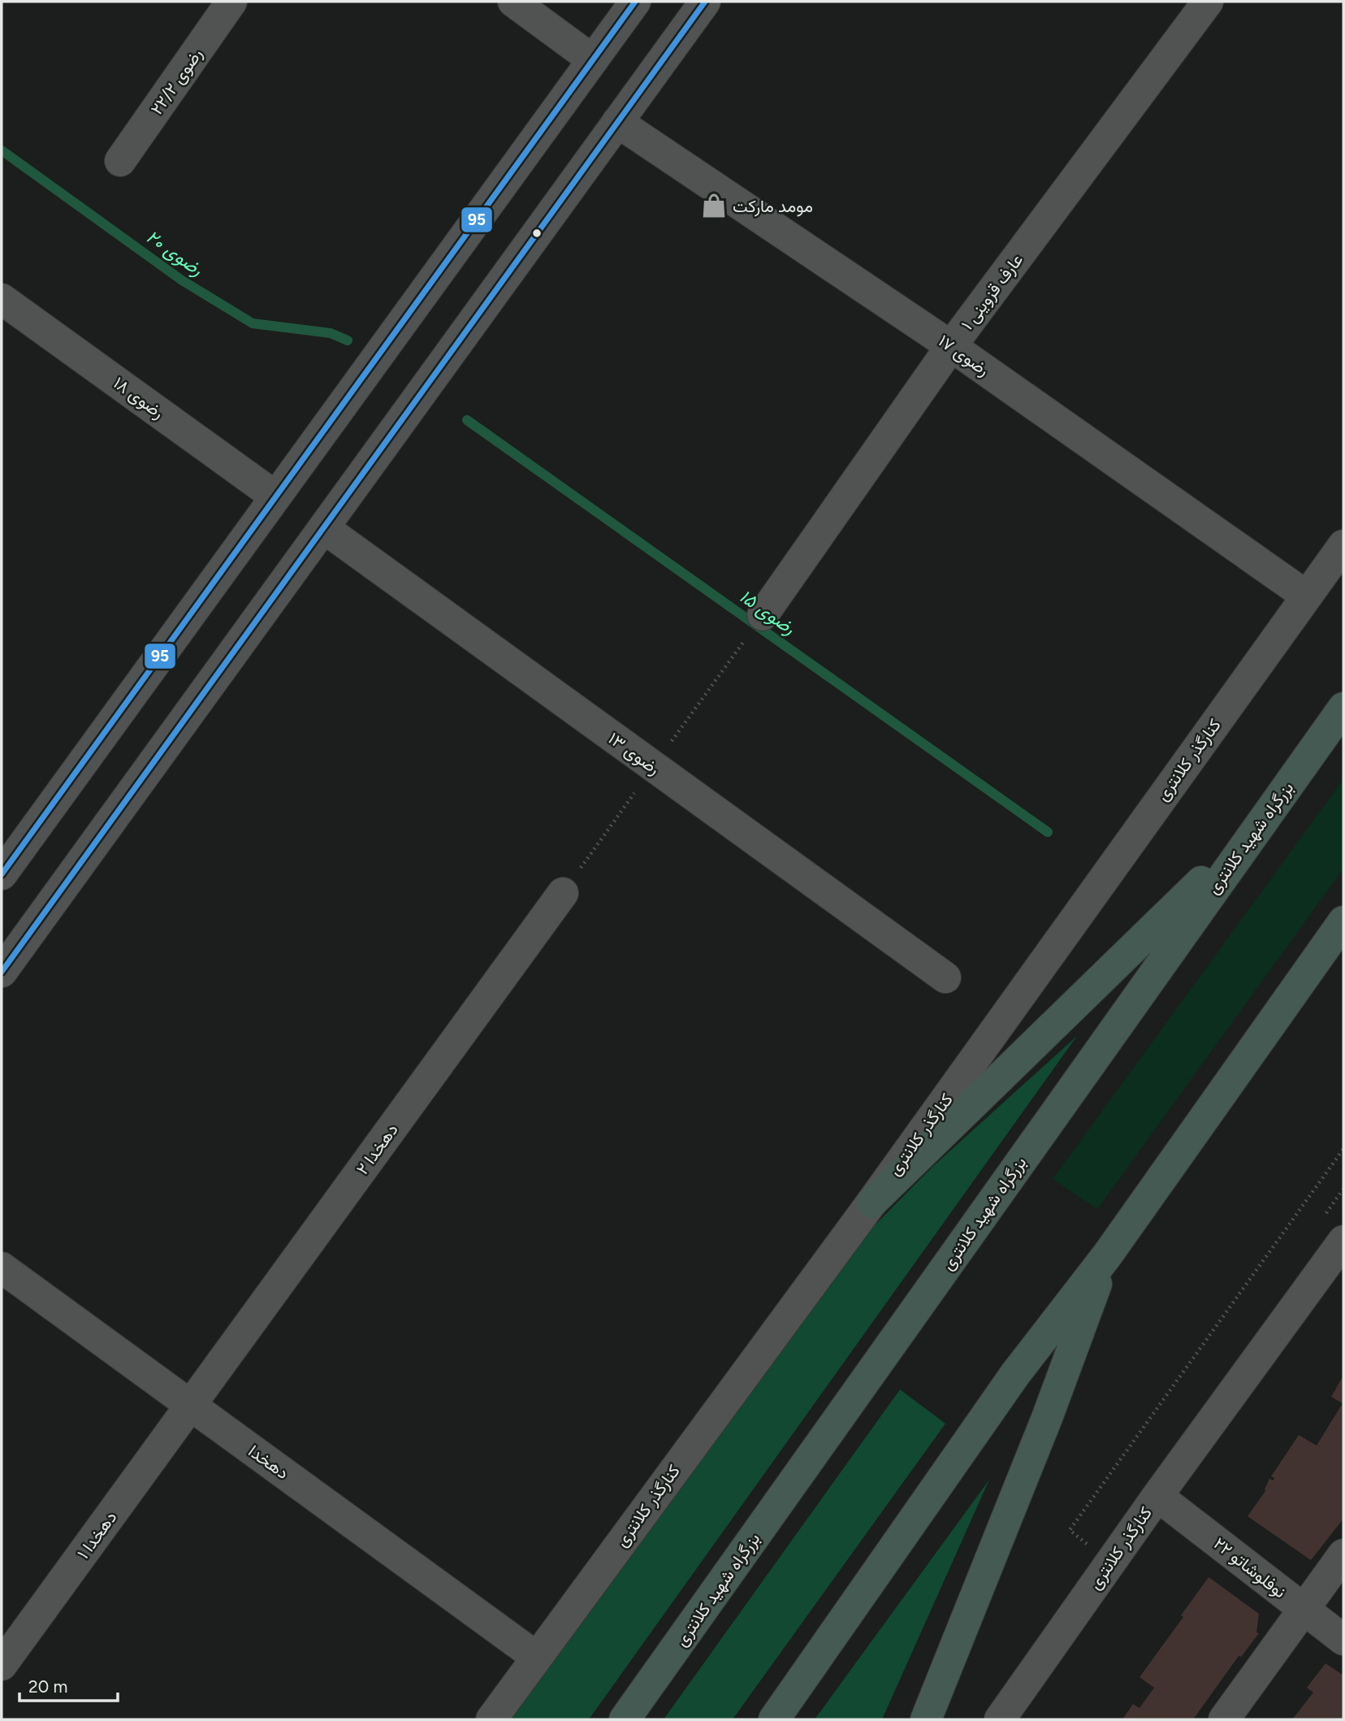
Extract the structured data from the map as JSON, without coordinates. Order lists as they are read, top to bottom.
{
  "streets": {
    "highway": ["بزرگراه شهید کلانتری"],
    "street": [
      "رضوی ۲۲/۲",
      "عارف قزوینی ۱",
      "رضوی ۱۷",
      "رضوی ۱۸",
      "رضوی ۱۳",
      "کنارگذر کلانتری",
      "دهخدا ۲",
      "دهخدا",
      "دهخدا ۱",
      "نوفلوشاتو ۲۲"
    ]
  },
  "crossings": [
    ["عارف قزوینی ۱", "رضوی ۱۷"],
    ["رضوی ۱۷", "کنارگذر کلانتری"],
    ["کنارگذر کلانتری", "دهخدا"],
    ["کنارگذر کلانتری", "نوفلوشاتو ۲۲"],
    ["دهخدا ۲", "دهخدا"],
    ["دهخدا ۲", "دهخدا ۱"],
    ["دهخدا", "دهخدا ۱"]
  ],
  "water": ["رضوی ۲۰", "رضوی ۱۵"],
  "places": {
    "shop": ["مومد مارکت"]
  },
  "lines": ["transit line 95"],
  "scale_bar": "20 m"
}
